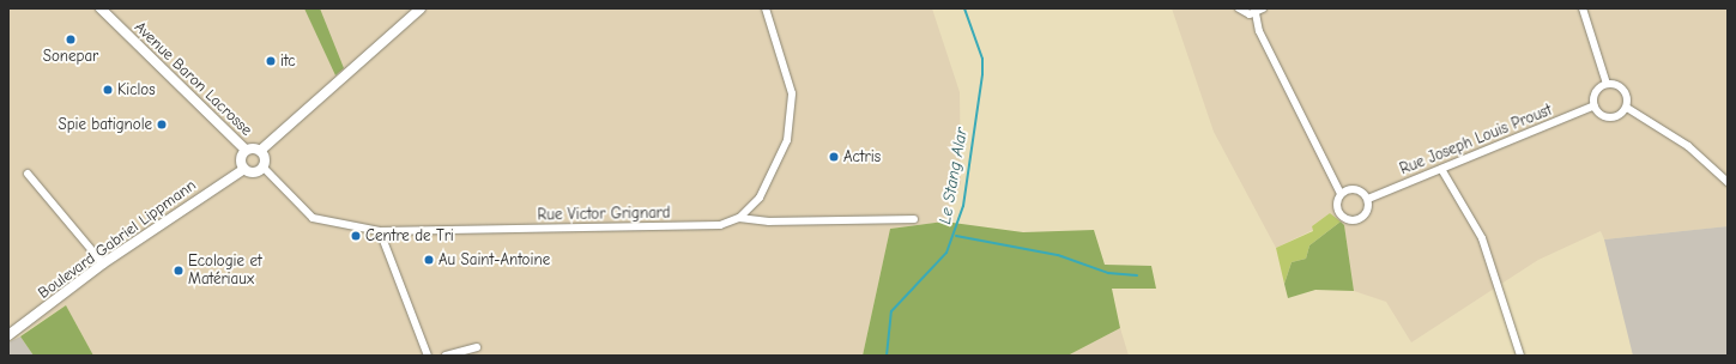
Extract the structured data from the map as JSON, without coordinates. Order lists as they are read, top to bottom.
{
  "streets": {
    "street": [
      "Avenue Baron Lacrosse",
      "Rue Joseph Louis Proust",
      "Rue Victor Grignard",
      "Boulevard Gabriel Lippmann"
    ]
  },
  "crossings": [
    ["Avenue Baron Lacrosse", "Rue Victor Grignard"],
    ["Avenue Baron Lacrosse", "Boulevard Gabriel Lippmann"],
    ["Rue Victor Grignard", "Boulevard Gabriel Lippmann"]
  ],
  "water": ["Le Stang Alar"],
  "places": [
    "Sonepar",
    "itc",
    "Kiclos",
    "Spie batignole",
    "Actris",
    "Centre de Tri",
    "Au Saint-Antoine",
    "Ecologie et Matériaux"
  ]
}
